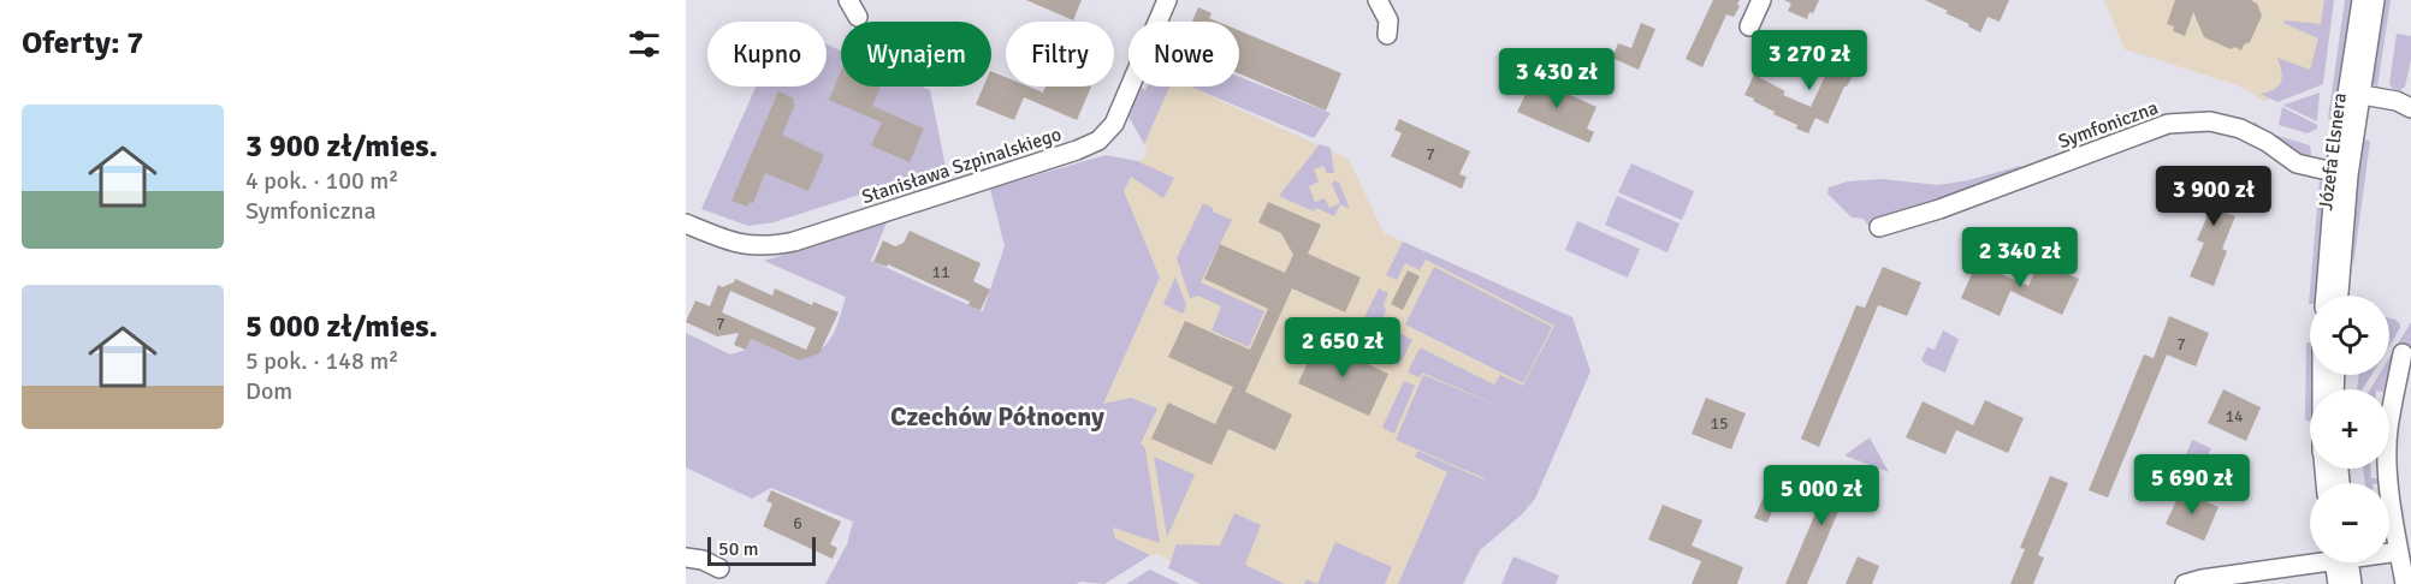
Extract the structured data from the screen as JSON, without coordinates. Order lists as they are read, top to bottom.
{
  "streets": {
    "street": ["Symfoniczna", "Józefa Elsnera", "Stanisława Szpinalskiego"]
  },
  "crossings": [
    ["Symfoniczna", "Józefa Elsnera"]
  ],
  "districts": ["Czechów Północny"],
  "house_numbers": [
    "7",
    "11",
    "7",
    "7",
    "14",
    "15",
    "6"
  ],
  "scale_bar": "50 m",
  "page": {
    "heading": "Oferty: 7",
    "chip": [
      "Kupno",
      "Wynajem",
      "Filtry",
      "Nowe"
    ],
    "price": [
      "3 270 zł",
      "3 430 zł",
      "3 900 zł",
      "2 340 zł",
      "2 650 zł",
      "5 690 zł",
      "5 000 zł"
    ],
    "list": [
      {
        "name": "3 900 zł/mies.",
        "note": "4 pok. · 100 m² · Symfoniczna"
      },
      {
        "name": "5 000 zł/mies.",
        "note": "5 pok. · 148 m² · Dom"
      }
    ],
    "map_buttons": ["+", "−"],
    "scale": "50 m"
  }
}
